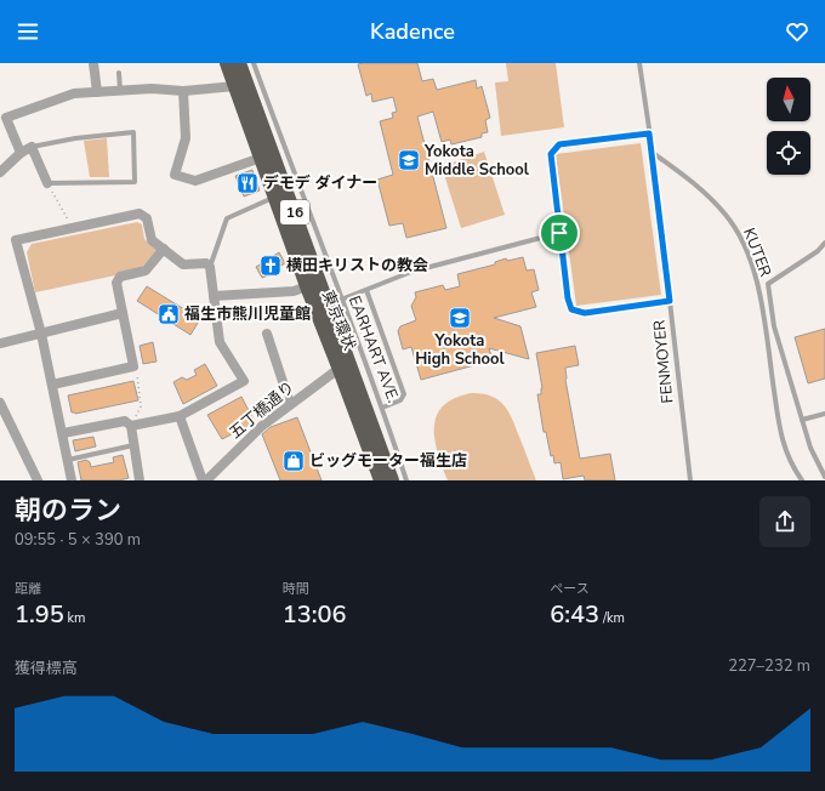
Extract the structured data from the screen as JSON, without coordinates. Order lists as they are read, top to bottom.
{
  "streets": {
    "highway": ["16", "東京環状"],
    "street": ["五丁橋通り"],
    "lane": ["KUTER", "EARHART AVE.", "FENMOYER"]
  },
  "crossings": [
    ["KUTER", "FENMOYER"],
    ["東京環状", "五丁橋通り"]
  ],
  "places": {
    "school or university": ["Yokota Middle School", "Yokota High School"],
    "restaurant": ["デモデ ダイナー"],
    "church": ["横田キリストの教会"],
    "public building": ["福生市熊川児童館"],
    "shop": ["ビッグモーター福生店"]
  },
  "north": "top",
  "page": {
    "header": "Kadence",
    "heading": ["朝のラン", "09:55 · 5 × 390 m"],
    "stats": [
      ["距離", "1.95 km"],
      ["時間", "13:06"],
      ["ペース", "6:43 /km"]
    ],
    "chart": ["獲得標高", "227–232 m"]
  }
}
